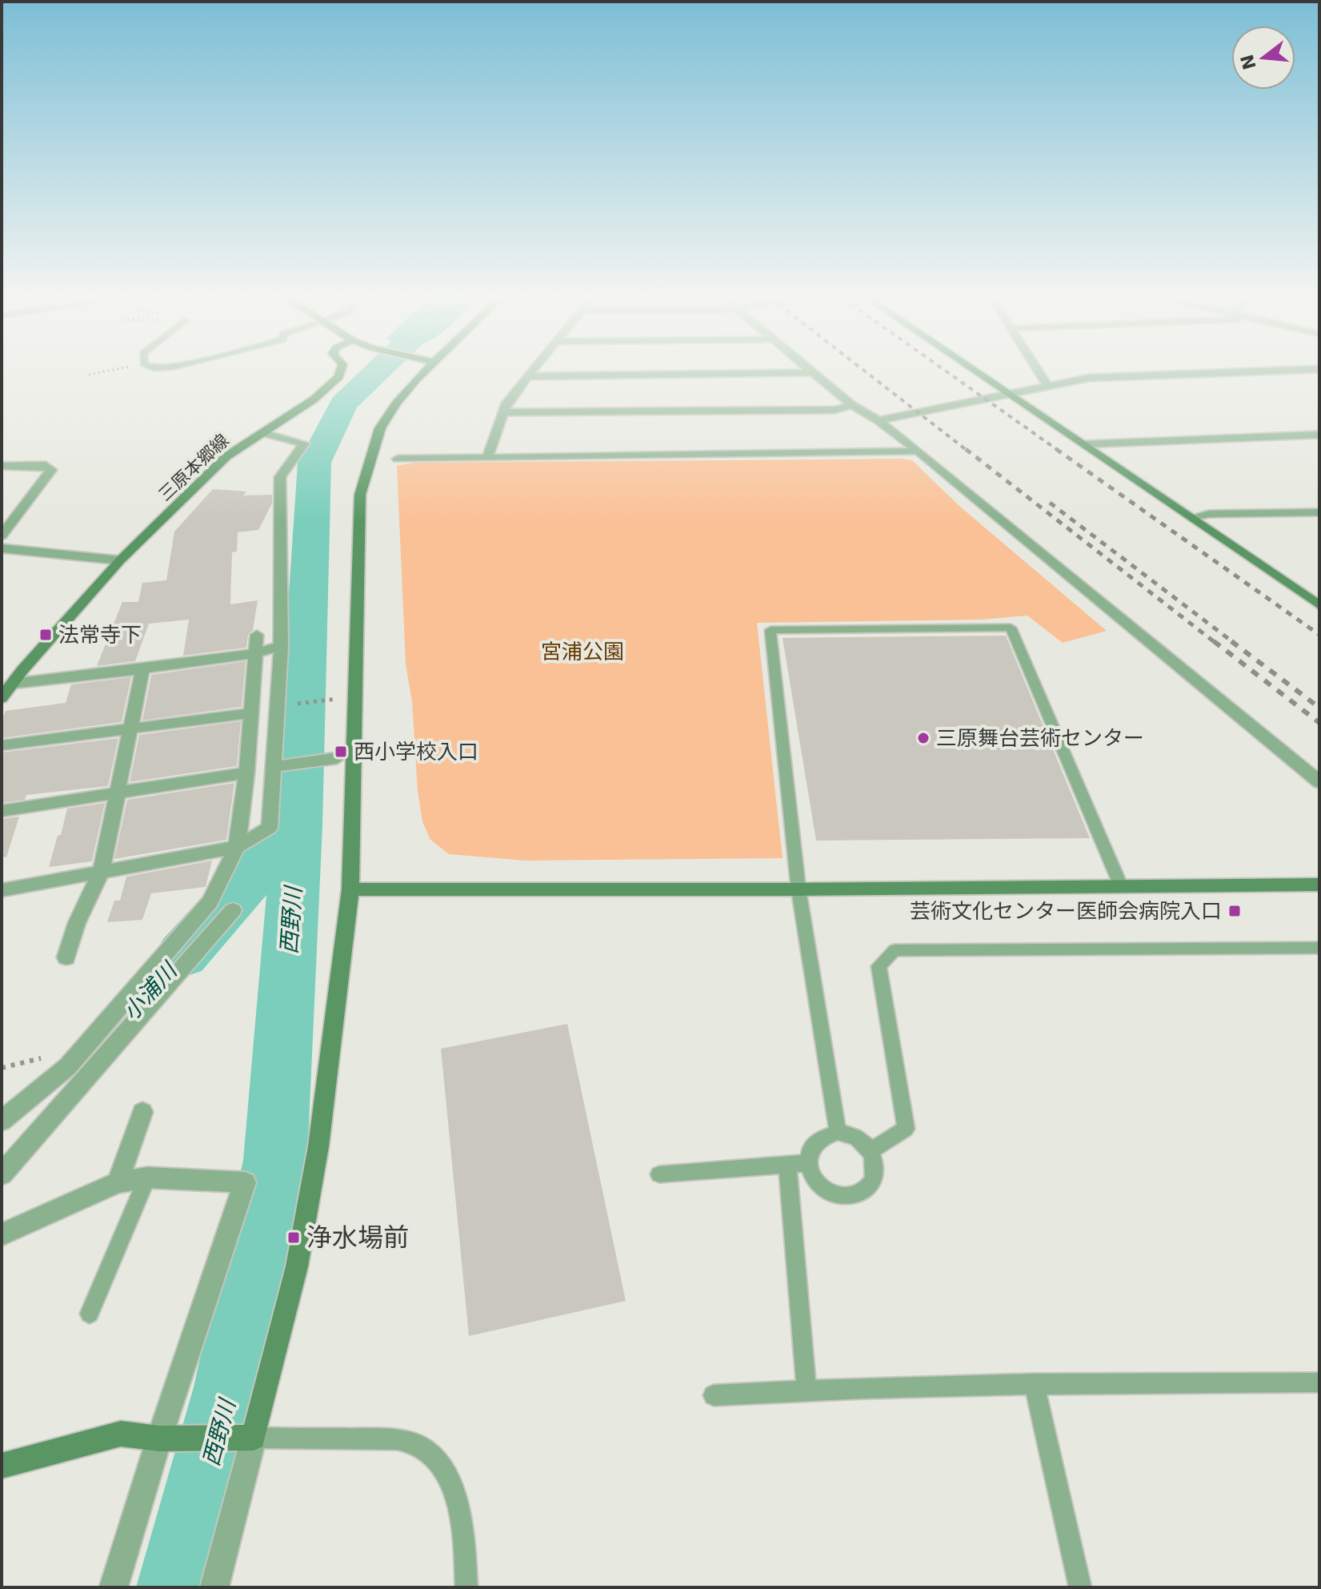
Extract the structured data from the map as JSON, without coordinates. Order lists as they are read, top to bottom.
{
  "streets": {
    "street": ["三原本郷線"]
  },
  "water": ["西野川", "小浦川"],
  "parks": ["宮浦公園"],
  "places": {
    "transit": [
      "法常寺下",
      "西小学校入口",
      "芸術文化センター医師会病院入口",
      "浄水場前"
    ],
    "other": ["三原舞台芸術センター"]
  },
  "north": "left"
}
